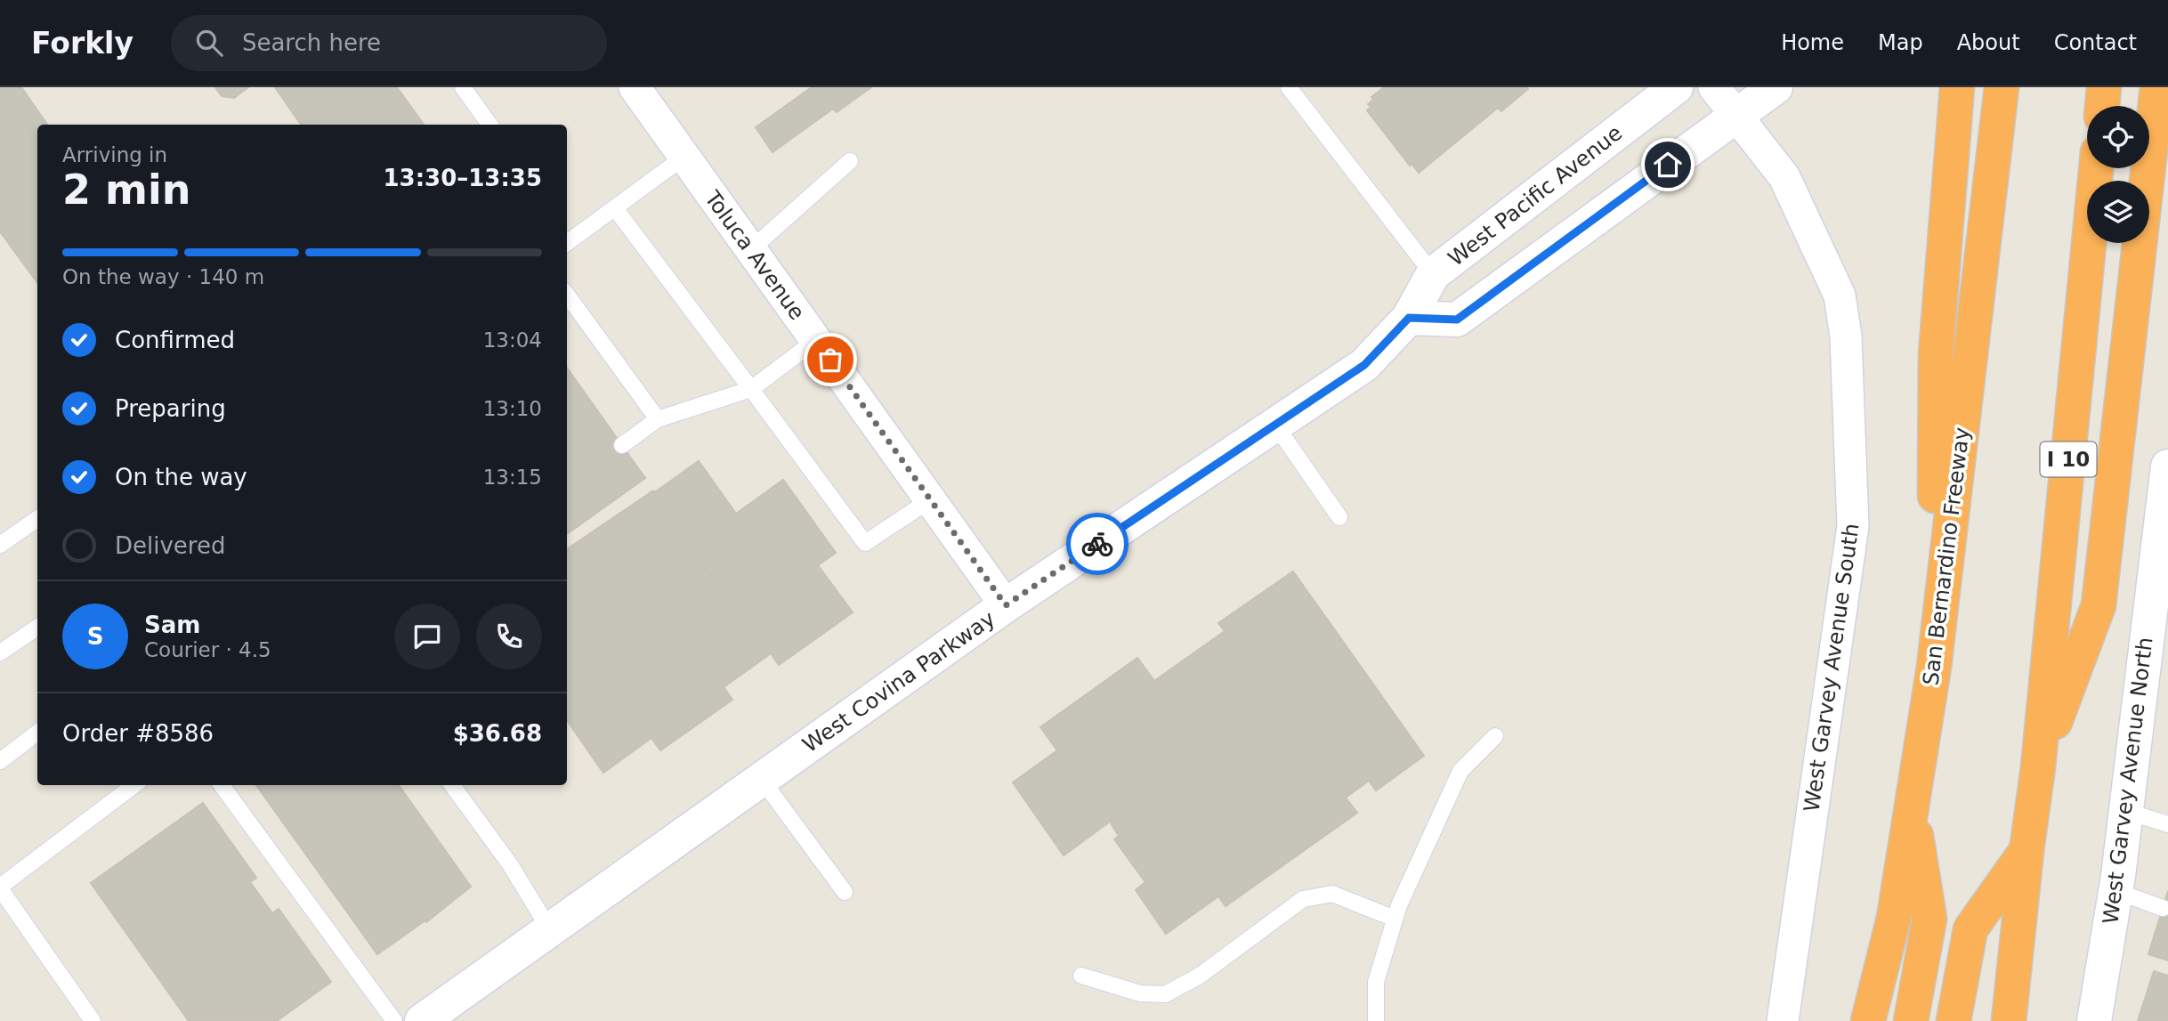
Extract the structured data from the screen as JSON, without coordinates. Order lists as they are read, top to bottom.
{
  "streets": {
    "highway": ["I 10", "San Bernardino Freeway"],
    "street": [
      "West Pacific Avenue",
      "Toluca Avenue",
      "West Garvey Avenue South",
      "West Covina Parkway",
      "West Garvey Avenue North"
    ]
  },
  "crossings": [
    ["West Pacific Avenue", "West Covina Parkway"],
    ["Toluca Avenue", "West Covina Parkway"]
  ],
  "page": {
    "header": "Forkly",
    "search": "Search here",
    "nav": [
      "Home",
      "Map",
      "About",
      "Contact"
    ],
    "heading": ["2 min", "Arriving in", "13:30–13:35"],
    "panel": [
      "Sam",
      "Courier · 4.5",
      "Order #8586",
      "$36.68"
    ],
    "bar": "On the way · 140 m",
    "list": [
      ["Confirmed", "13:04"],
      ["Preparing", "13:10"],
      ["On the way", "13:15"],
      "Delivered"
    ],
    "round": "S"
  }
}
